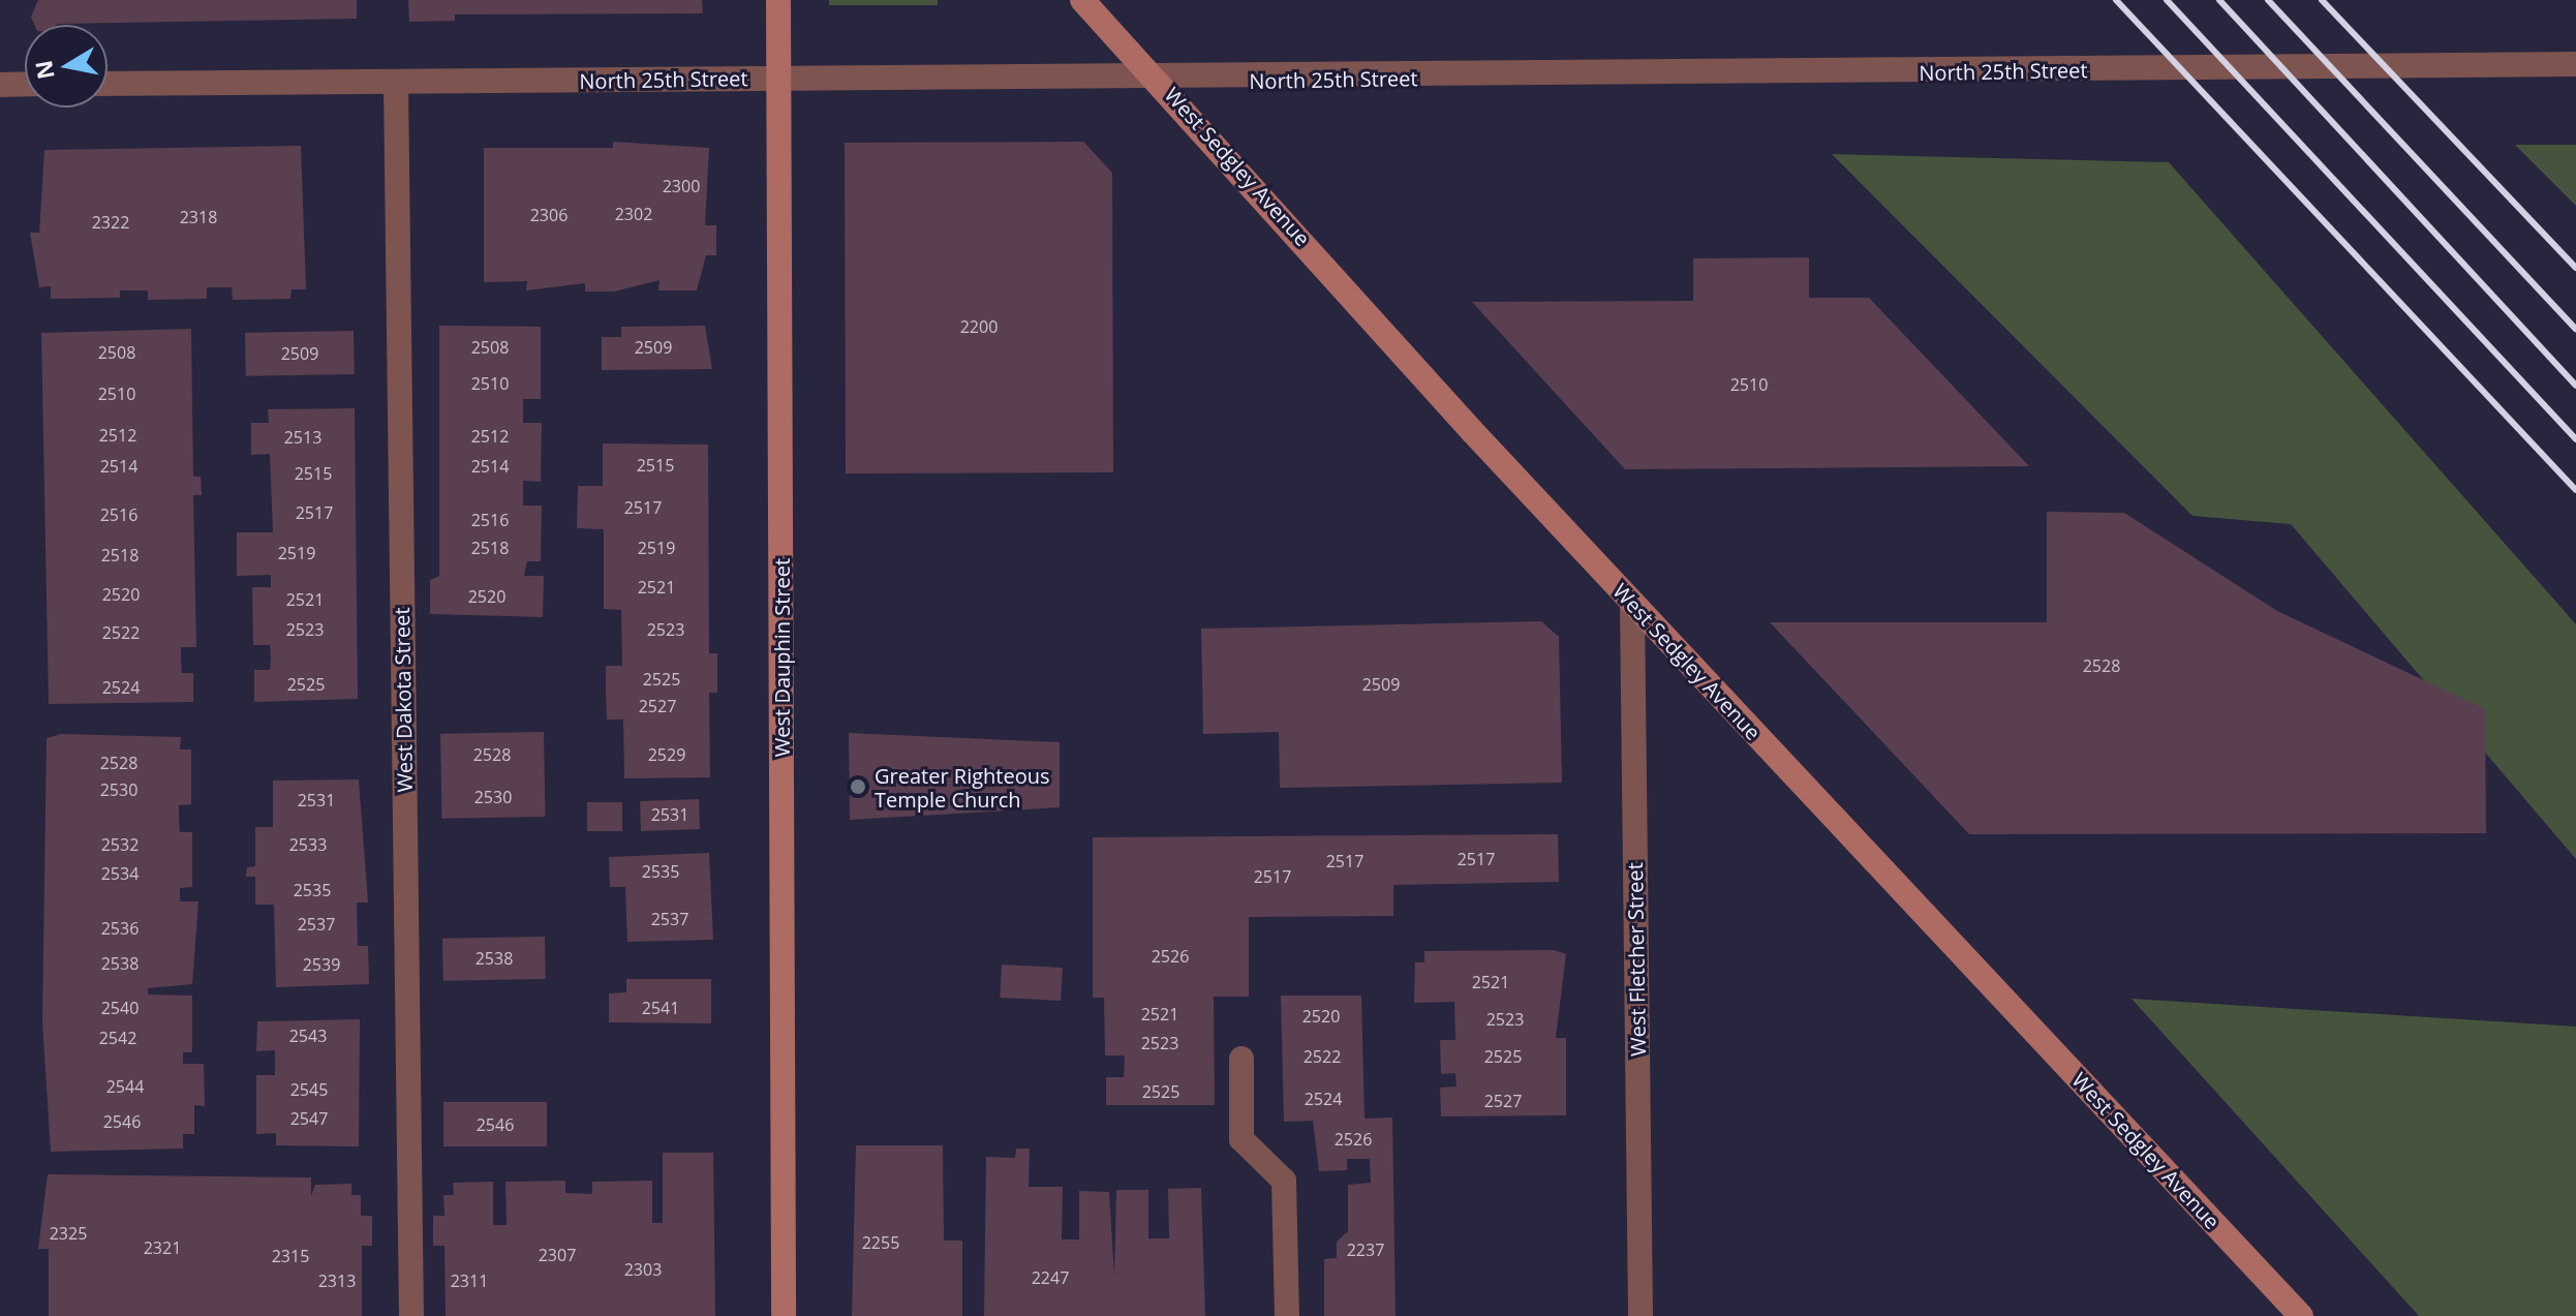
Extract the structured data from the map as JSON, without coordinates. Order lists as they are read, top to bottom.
{
  "streets": {
    "street": [
      "North 25th Street",
      "West Sedgley Avenue",
      "West Dauphin Street",
      "West Dakota Street",
      "West Fletcher Street"
    ]
  },
  "crossings": [
    ["North 25th Street", "West Sedgley Avenue"],
    ["North 25th Street", "West Dauphin Street"],
    ["North 25th Street", "West Dakota Street"],
    ["West Sedgley Avenue", "West Fletcher Street"]
  ],
  "places": ["Greater Righteous Temple Church"],
  "house_numbers": [
    "2300",
    "2302",
    "2306",
    "2318",
    "2322",
    "2200",
    "2508",
    "2509",
    "2508",
    "2509",
    "2510",
    "2510",
    "2510",
    "2512",
    "2512",
    "2513",
    "2515",
    "2514",
    "2514",
    "2515",
    "2517",
    "2517",
    "2516",
    "2516",
    "2518",
    "2519",
    "2519",
    "2518",
    "2521",
    "2520",
    "2520",
    "2521",
    "2523",
    "2523",
    "2522",
    "2528",
    "2525",
    "2525",
    "2509",
    "2524",
    "2527",
    "2528",
    "2529",
    "2528",
    "2530",
    "2530",
    "2531",
    "2531",
    "2532",
    "2533",
    "2517",
    "2517",
    "2535",
    "2534",
    "2517",
    "2535",
    "2537",
    "2537",
    "2536",
    "2526",
    "2538",
    "2538",
    "2539",
    "2521",
    "2540",
    "2541",
    "2521",
    "2520",
    "2523",
    "2543",
    "2542",
    "2523",
    "2522",
    "2525",
    "2544",
    "2545",
    "2525",
    "2524",
    "2527",
    "2547",
    "2546",
    "2546",
    "2526",
    "2325",
    "2255",
    "2321",
    "2237",
    "2307",
    "2315",
    "2303",
    "2247",
    "2313",
    "2311"
  ],
  "north": "left"
}
